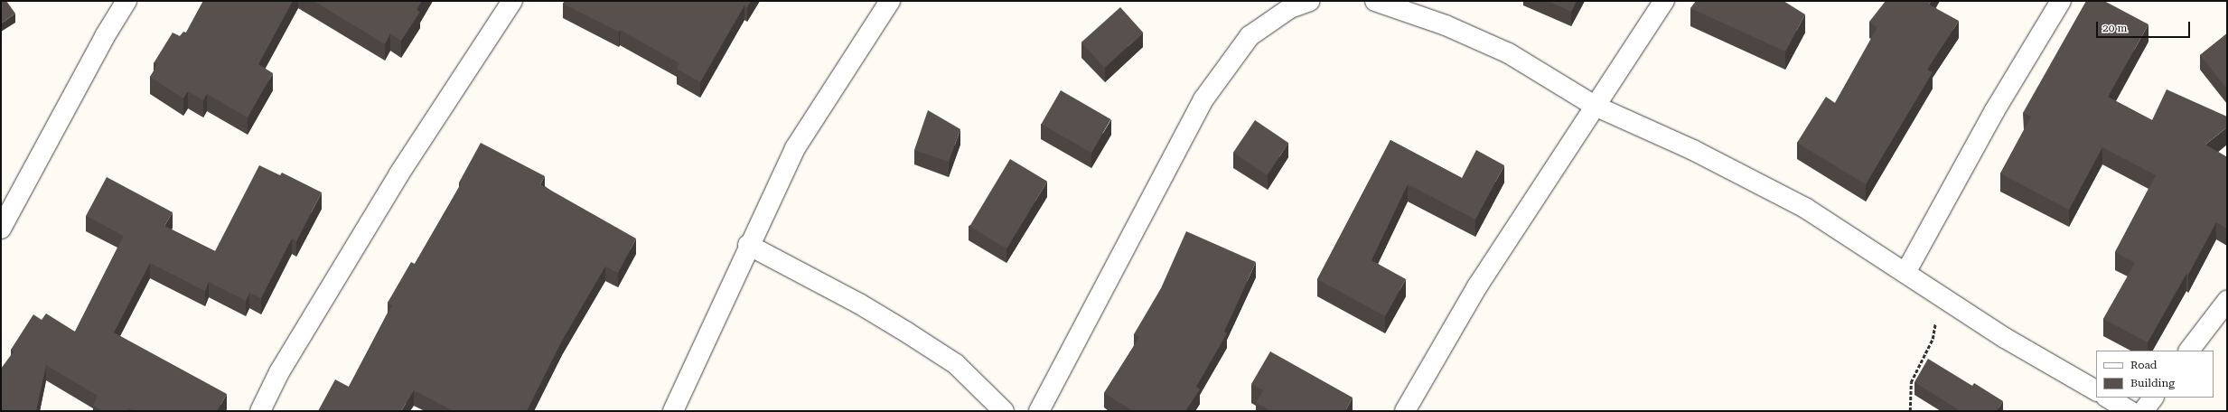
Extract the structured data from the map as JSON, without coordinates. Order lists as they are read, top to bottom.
{
  "legend": ["Road", "Building"],
  "scale_bar": "20 m"
}
